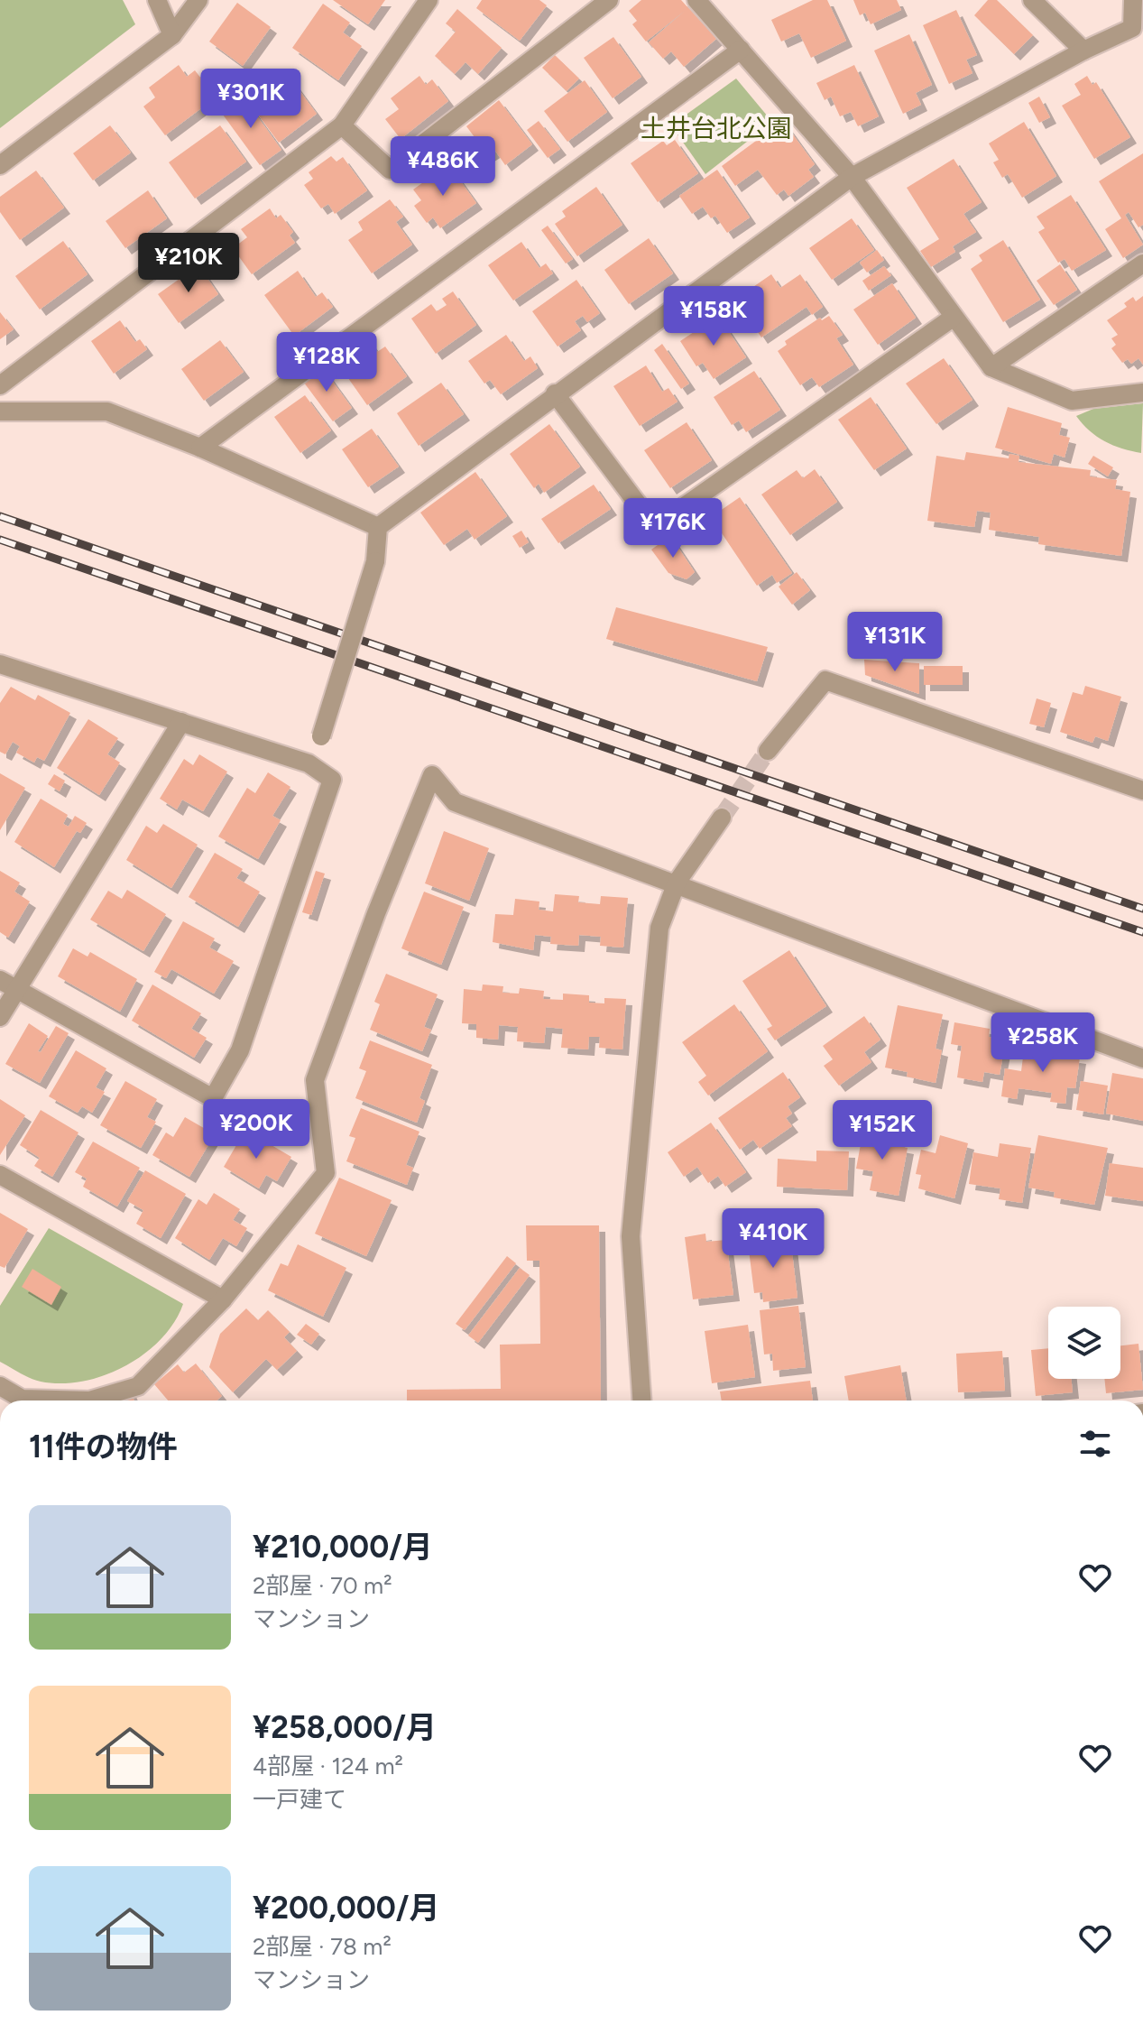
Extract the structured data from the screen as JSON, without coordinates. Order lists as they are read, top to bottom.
{
  "parks": ["土井台北公園"],
  "page": {
    "price": [
      "¥301K",
      "¥486K",
      "¥210K",
      "¥158K",
      "¥128K",
      "¥176K",
      "¥131K",
      "¥258K",
      "¥200K",
      "¥152K",
      "¥410K"
    ],
    "heading": "11件の物件",
    "list": [
      {
        "name": "¥210,000/月",
        "note": "2部屋 · 70 m² · マンション"
      },
      {
        "name": "¥258,000/月",
        "note": "4部屋 · 124 m² · 一戸建て"
      },
      {
        "name": "¥200,000/月",
        "note": "2部屋 · 78 m² · マンション"
      }
    ]
  }
}
